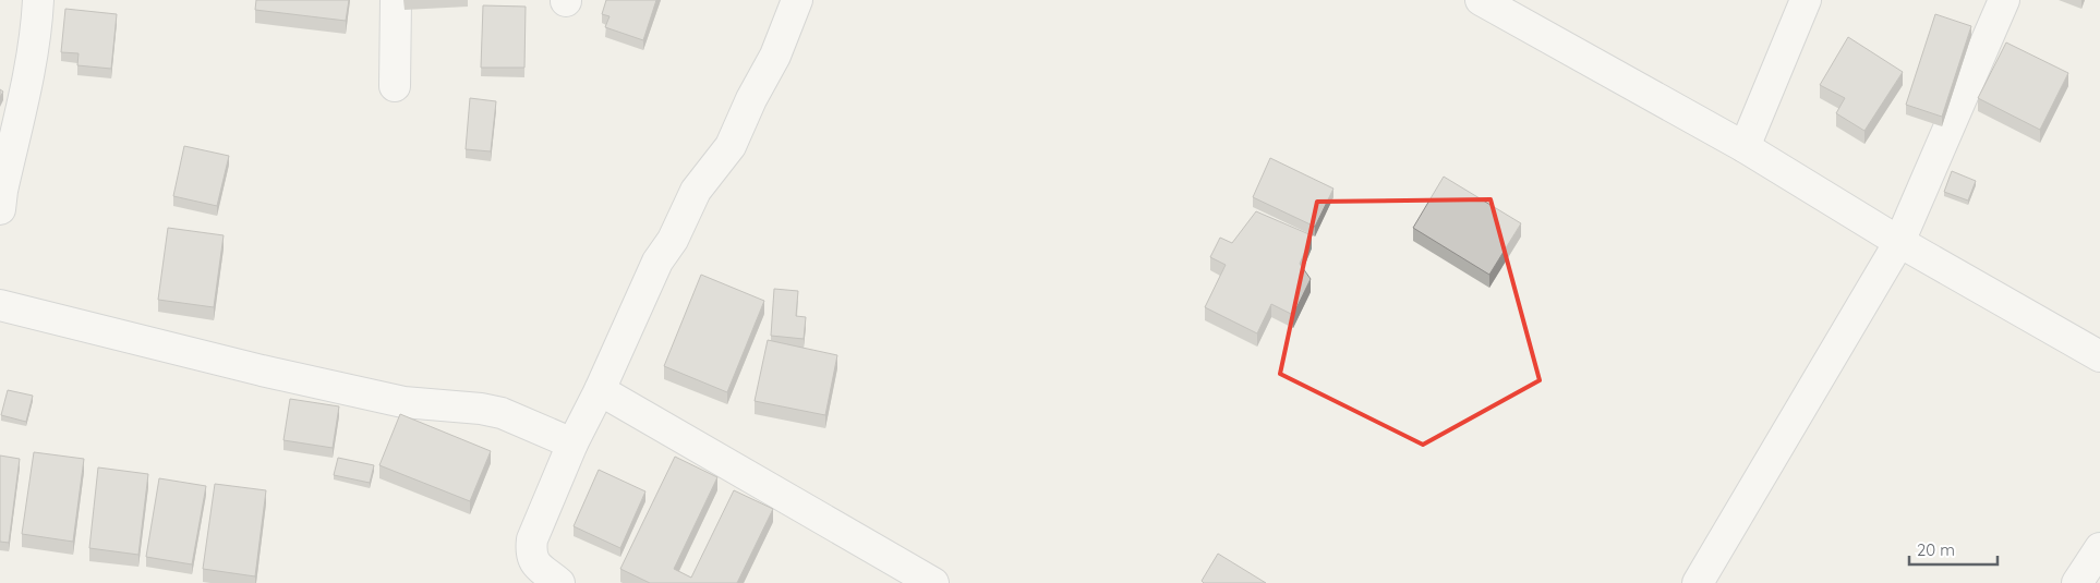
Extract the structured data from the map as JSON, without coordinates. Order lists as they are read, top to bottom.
{
  "scale_bar": "20 m"
}
